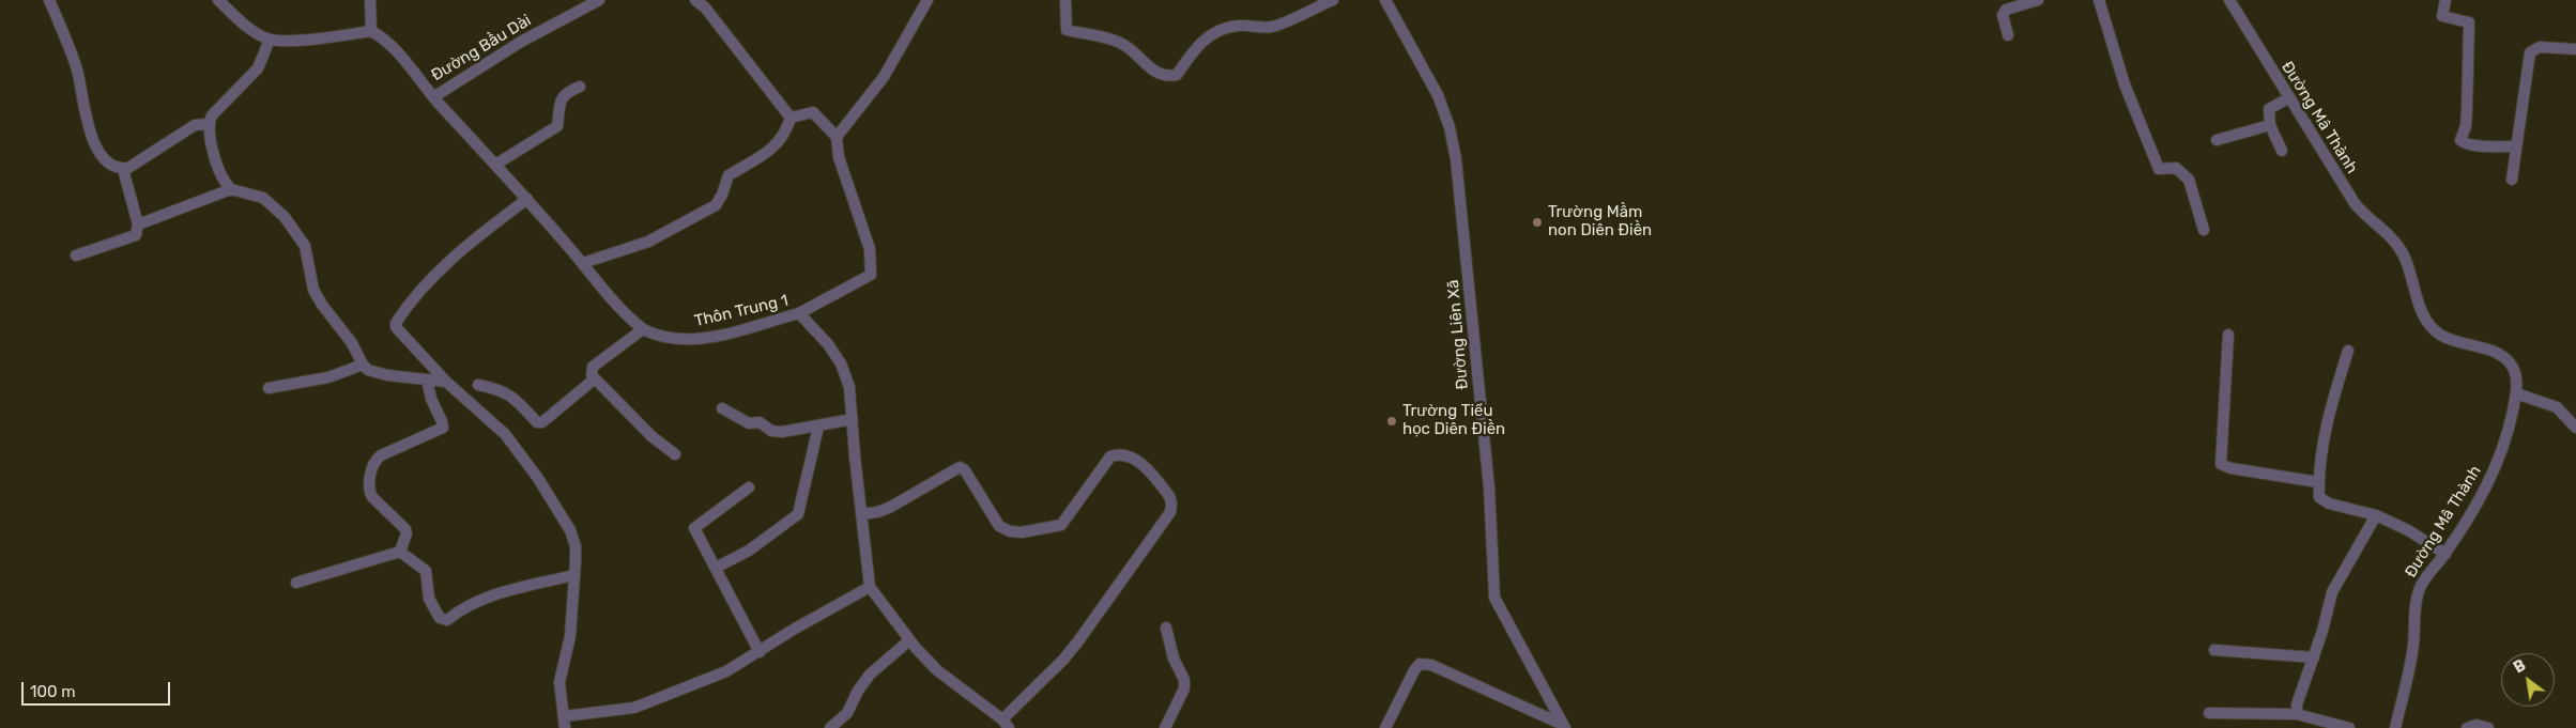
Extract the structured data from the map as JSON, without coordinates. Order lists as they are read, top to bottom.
{
  "streets": {
    "street": [
      "Đường Bầu Dài",
      "Đường Mâ Thành",
      "Thôn Trung 1",
      "Đường Liên Xã"
    ]
  },
  "crossings": [
    ["Đường Bầu Dài", "Thôn Trung 1"]
  ],
  "places": ["Trường Mầm non Diên Điền", "Trường Tiểu học Diên Điền"],
  "scale_bar": "100 m",
  "north": "top left"
}
